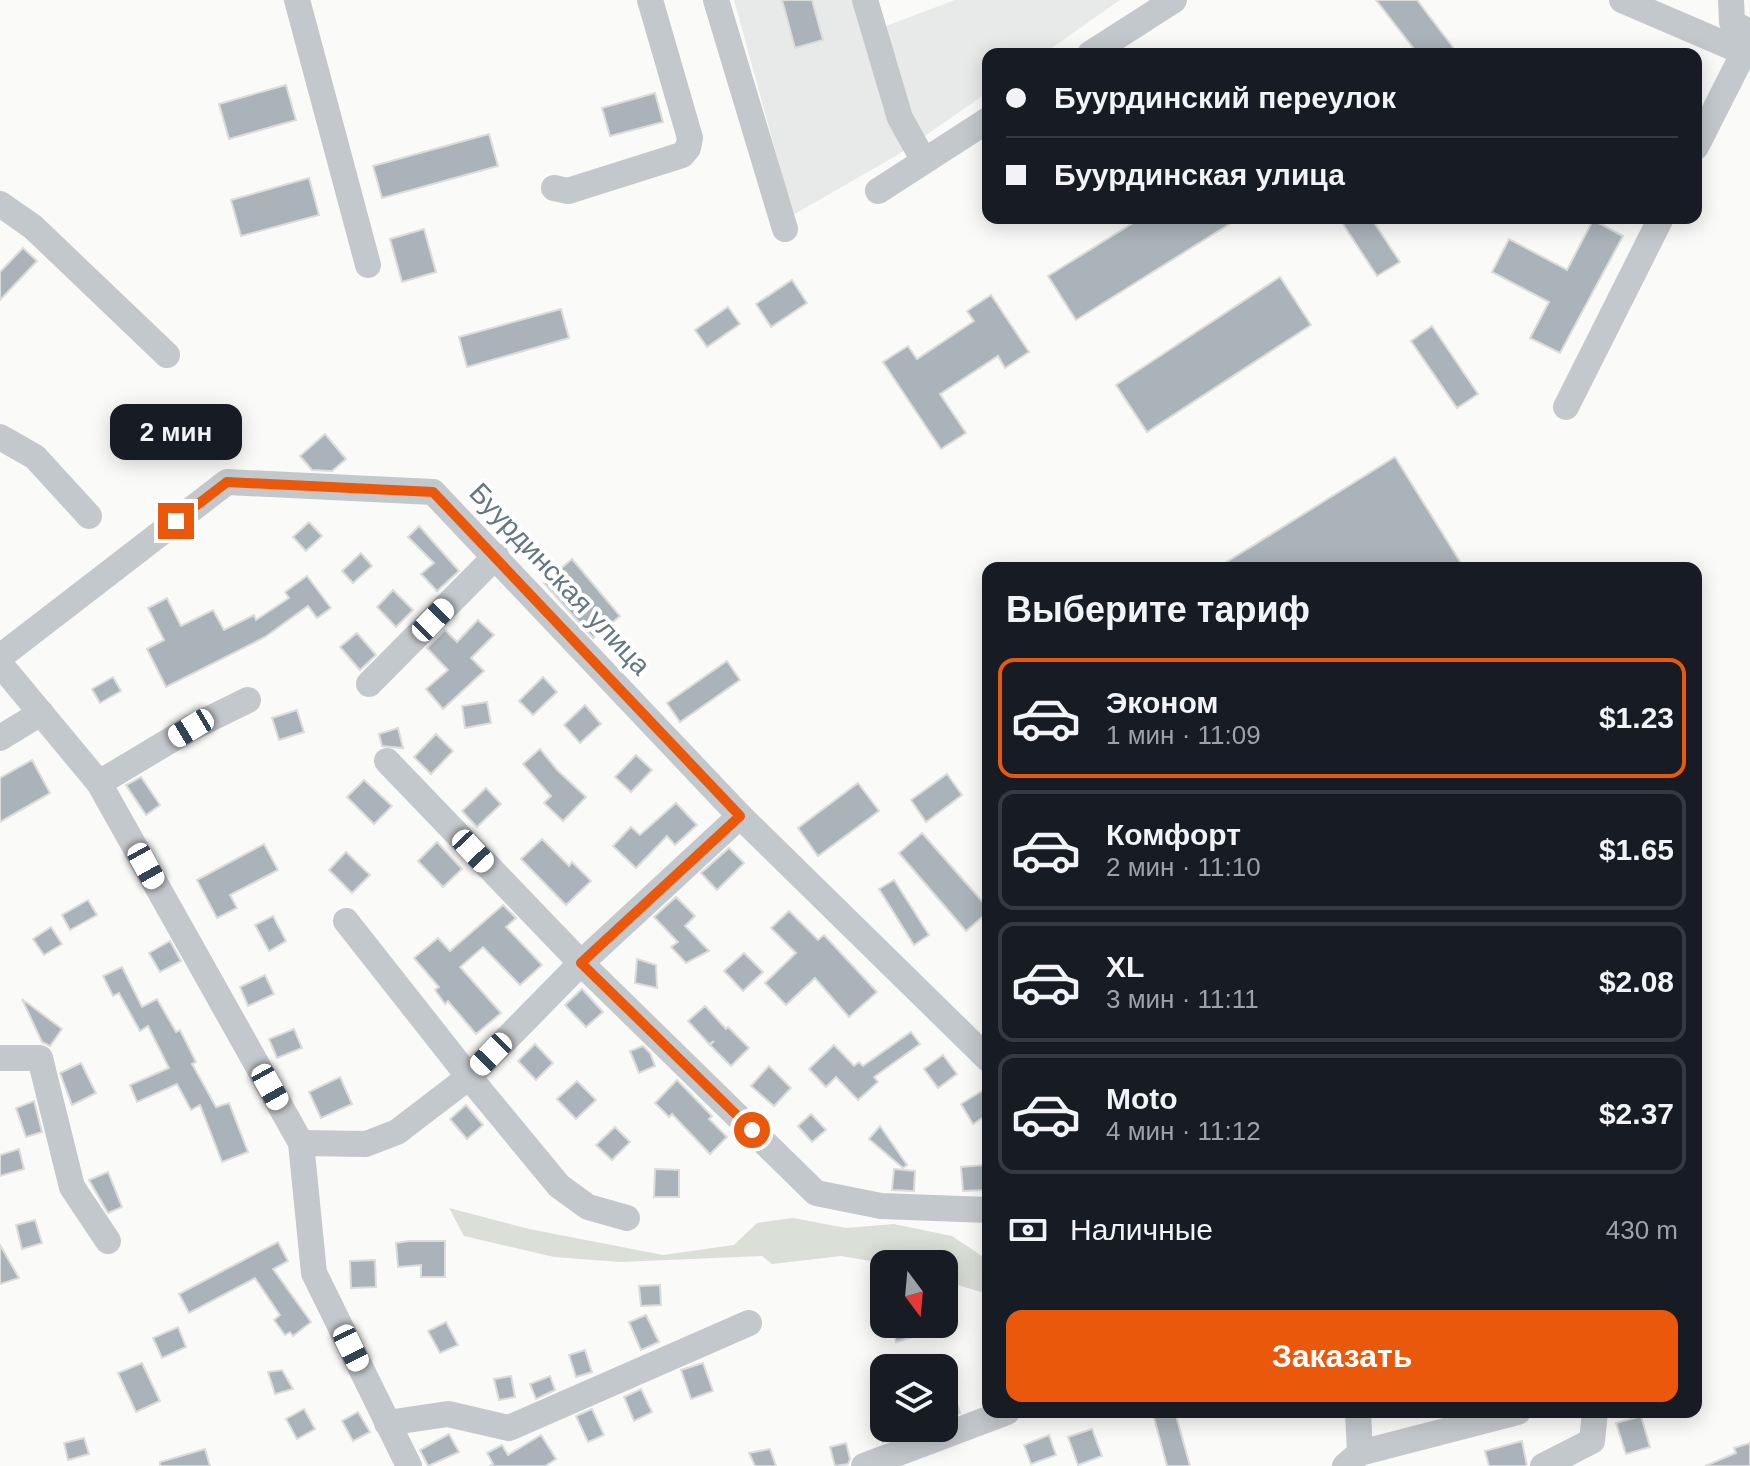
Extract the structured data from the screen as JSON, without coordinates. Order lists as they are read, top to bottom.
{
  "streets": {
    "street": ["Буурдинская улица"]
  },
  "north": "bottom",
  "page": {
    "banner": ["Буурдинский переулок", "Буурдинская улица"],
    "bubble": "2 мин",
    "heading": "Выберите тариф",
    "list": [
      {
        "name": "Эконом",
        "note": "1 мин · 11:09",
        "value": "$1.23"
      },
      {
        "name": "Комфорт",
        "note": "2 мин · 11:10",
        "value": "$1.65"
      },
      {
        "name": "XL",
        "note": "3 мин · 11:11",
        "value": "$2.08"
      },
      {
        "name": "Moto",
        "note": "4 мин · 11:12",
        "value": "$2.37"
      }
    ],
    "pay": ["Наличные", "430 m"],
    "buttons": "Заказать"
  }
}
